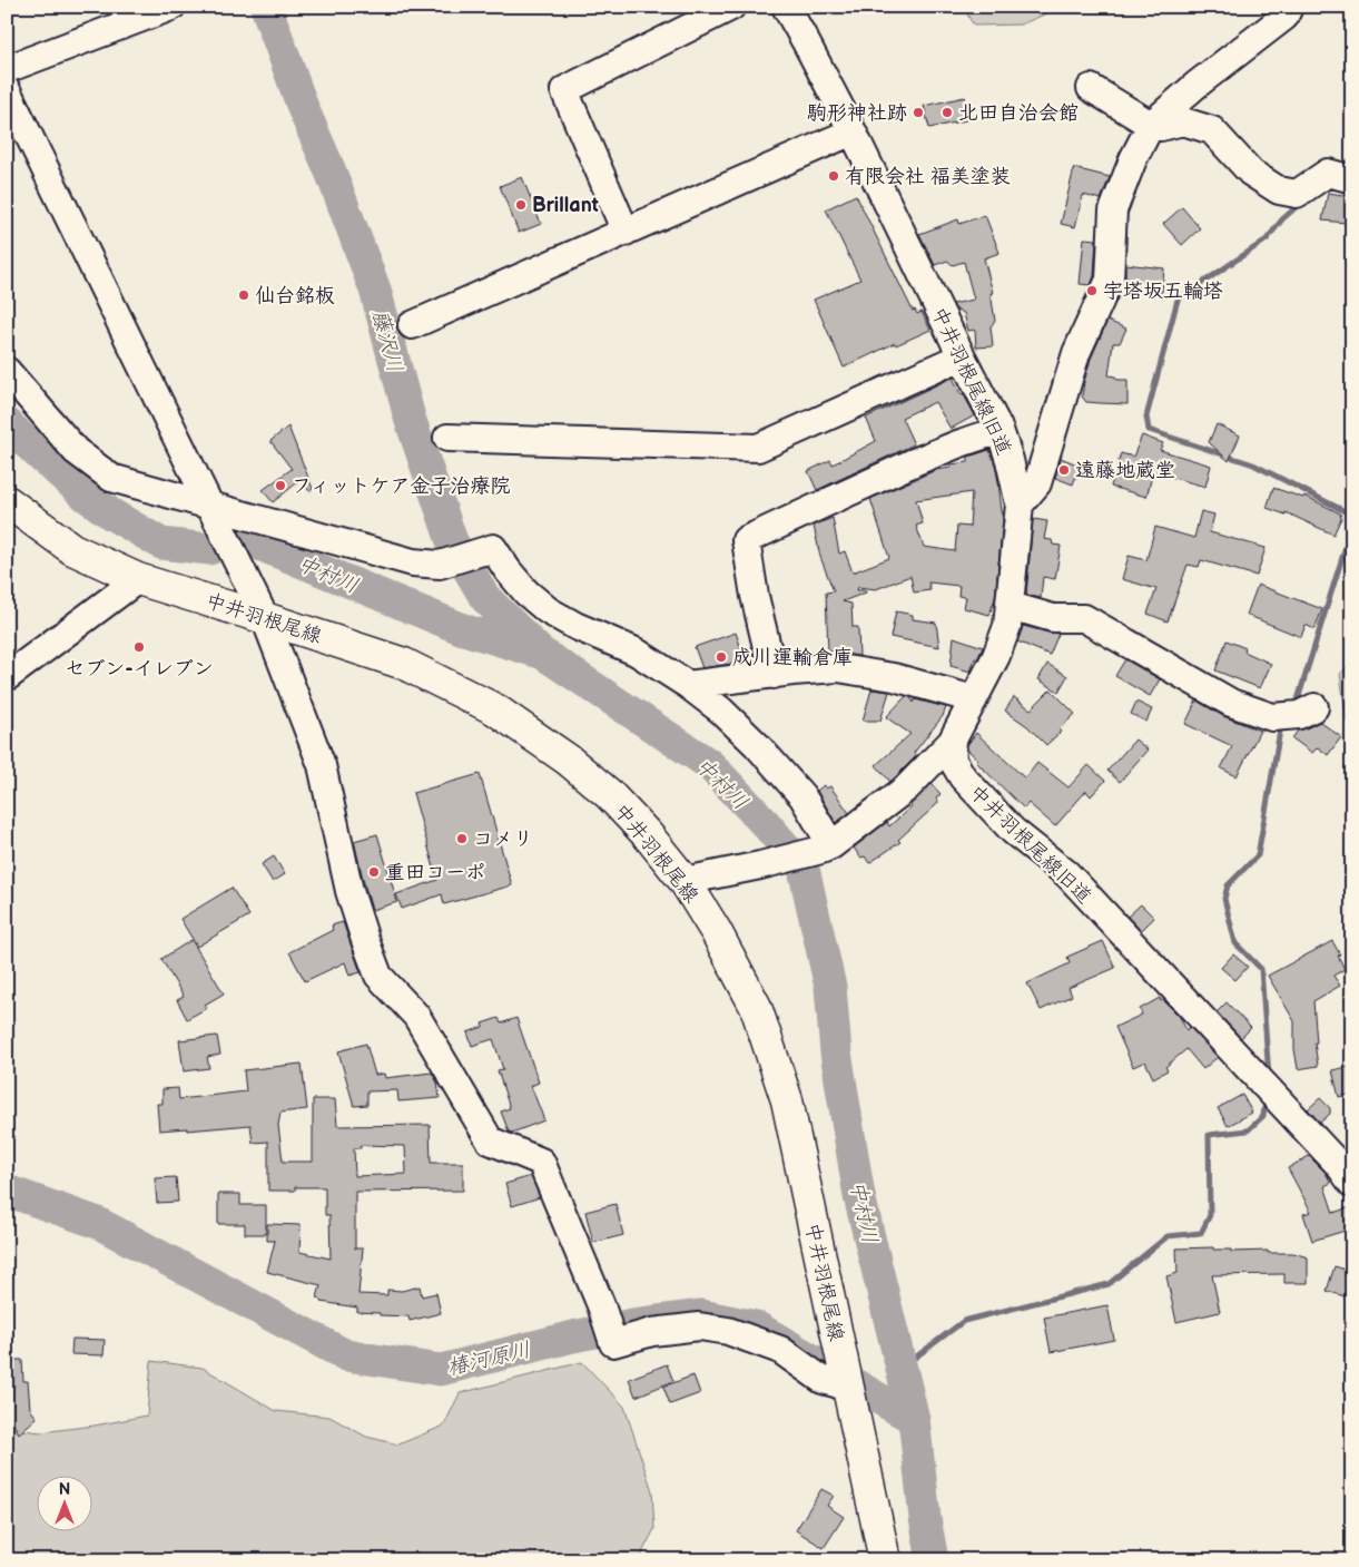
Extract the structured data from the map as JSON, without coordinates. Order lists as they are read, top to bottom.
{
  "streets": {
    "main road": ["中井羽根尾線"],
    "street": ["中井羽根尾線旧道"]
  },
  "water": ["藤沢川", "中村川", "椿河原川"],
  "places": [
    "駒形神社跡",
    "北田自治会館",
    "有限会社 福美塗装",
    "Brillant",
    "宇塔坂五輪塔",
    "仙台銘板",
    "遠藤地蔵堂",
    "フィットケア金子治療院",
    "セブン-イレブン",
    "成川運輸倉庫",
    "コメリ",
    "重田コーポ"
  ],
  "north": "top"
}
